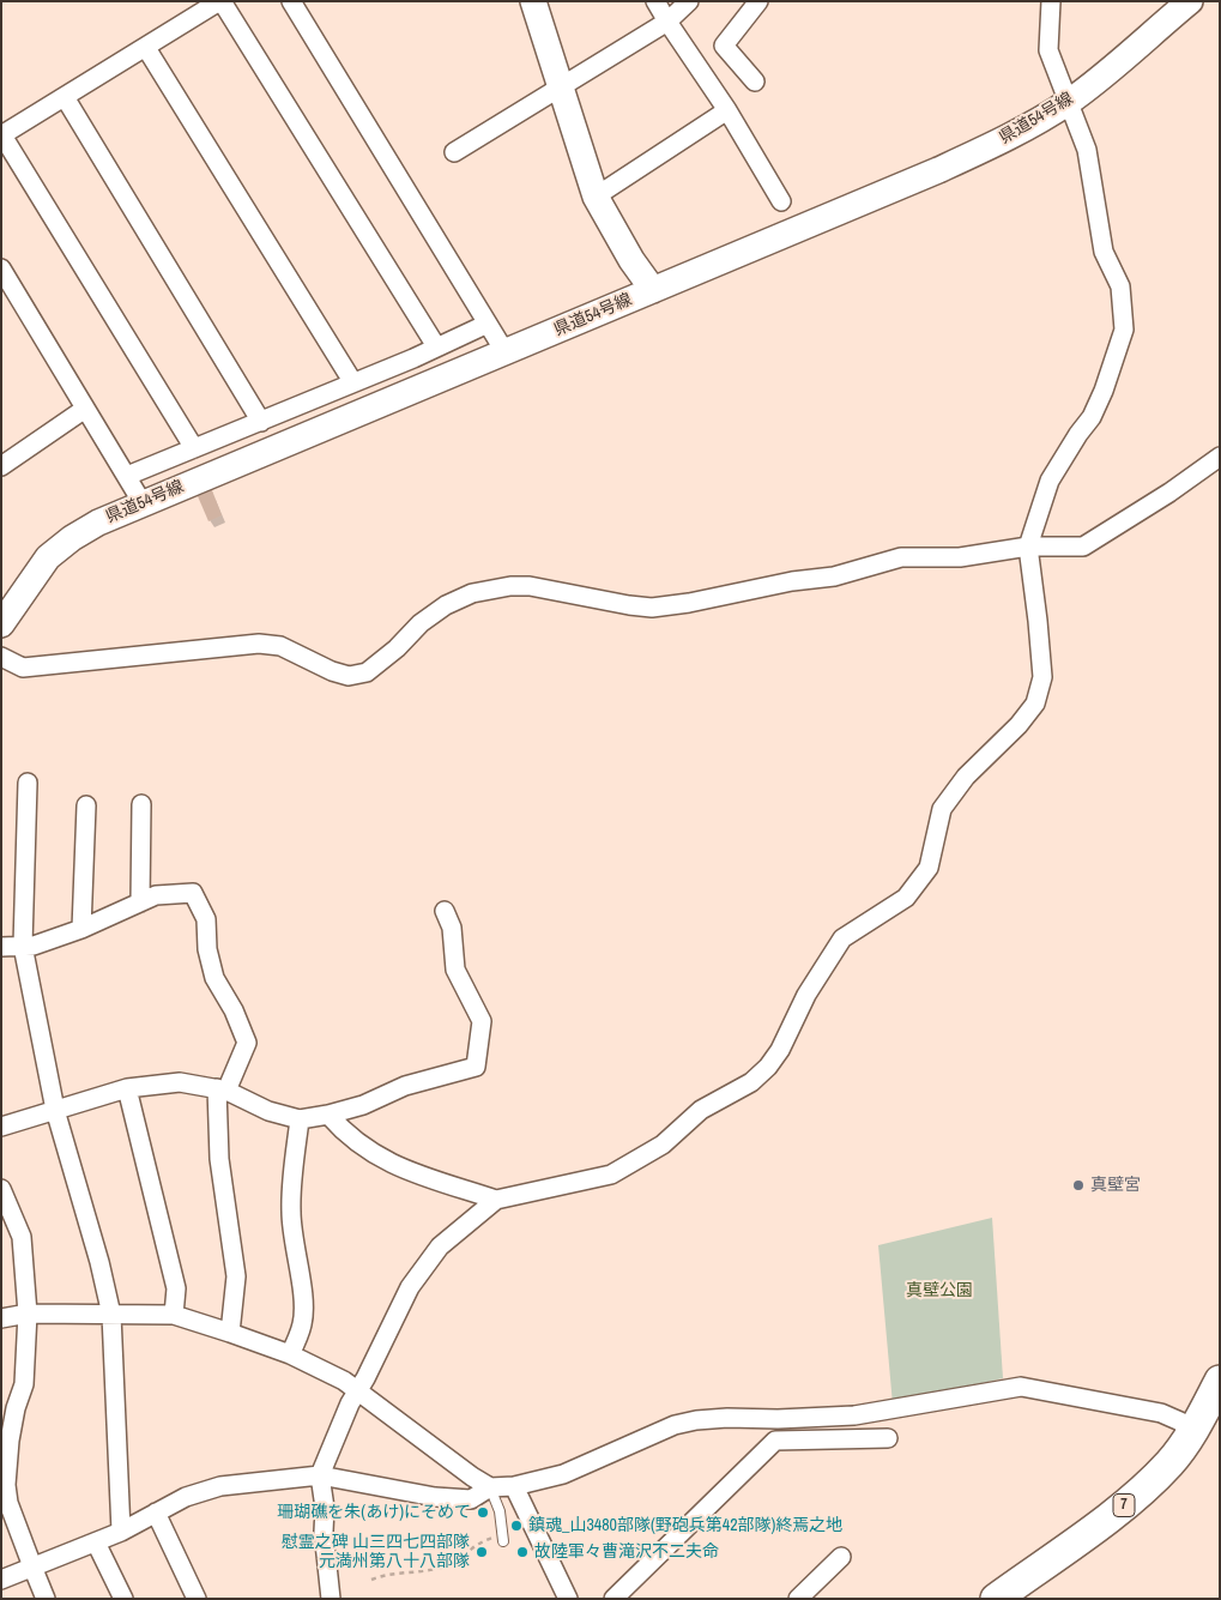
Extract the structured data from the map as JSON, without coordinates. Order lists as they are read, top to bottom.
{
  "streets": {
    "main road": ["県道54号線", "7"]
  },
  "parks": ["真壁公園"],
  "places": [
    "真壁宮",
    "珊瑚礁を朱(あけ)にそめて",
    "鎮魂_山3480部隊(野砲兵第42部隊)終焉之地",
    "慰霊之碑 山三四七四部隊 元満州第八十八部隊",
    "故陸軍々曹滝沢不二夫命"
  ]
}
